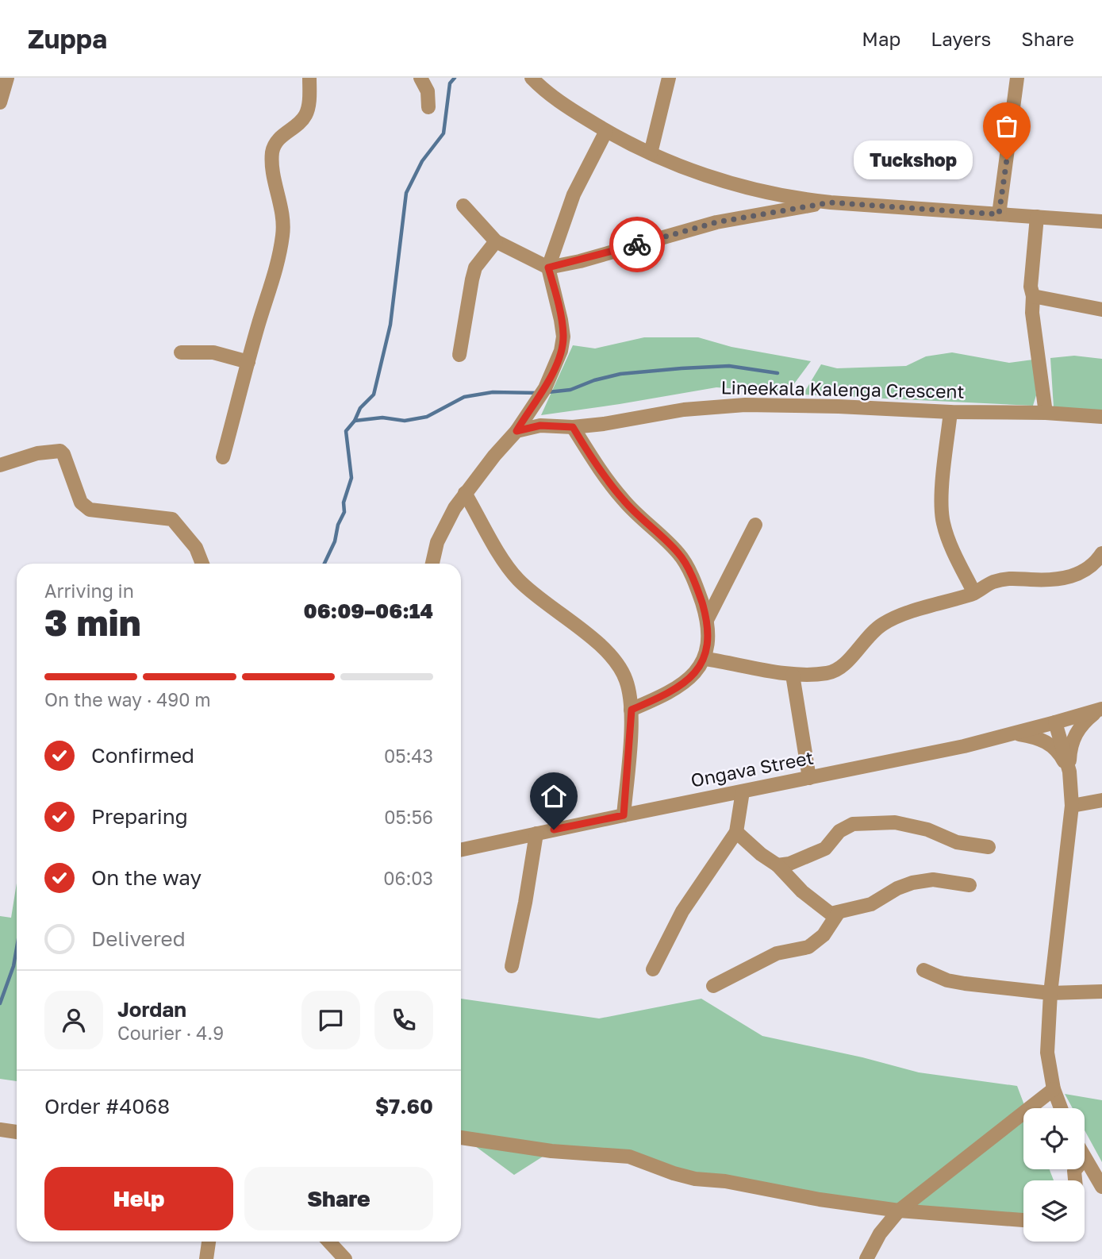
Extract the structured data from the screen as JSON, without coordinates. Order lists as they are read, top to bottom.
{
  "streets": {
    "street": ["Lineekala Kalenga Crescent", "Ongava Street"]
  },
  "places": ["Tuckshop"],
  "page": {
    "header": "Zuppa",
    "nav": ["Map", "Layers", "Share"],
    "bubble": "Tuckshop",
    "heading": ["3 min", "Arriving in", "06:09–06:14"],
    "panel": [
      "Jordan",
      "Courier · 4.9",
      "Order #4068",
      "$7.60"
    ],
    "bar": "On the way · 490 m",
    "list": [
      ["Confirmed", "05:43"],
      ["Preparing", "05:56"],
      ["On the way", "06:03"],
      "Delivered"
    ],
    "buttons": ["Help", "Share"]
  }
}
